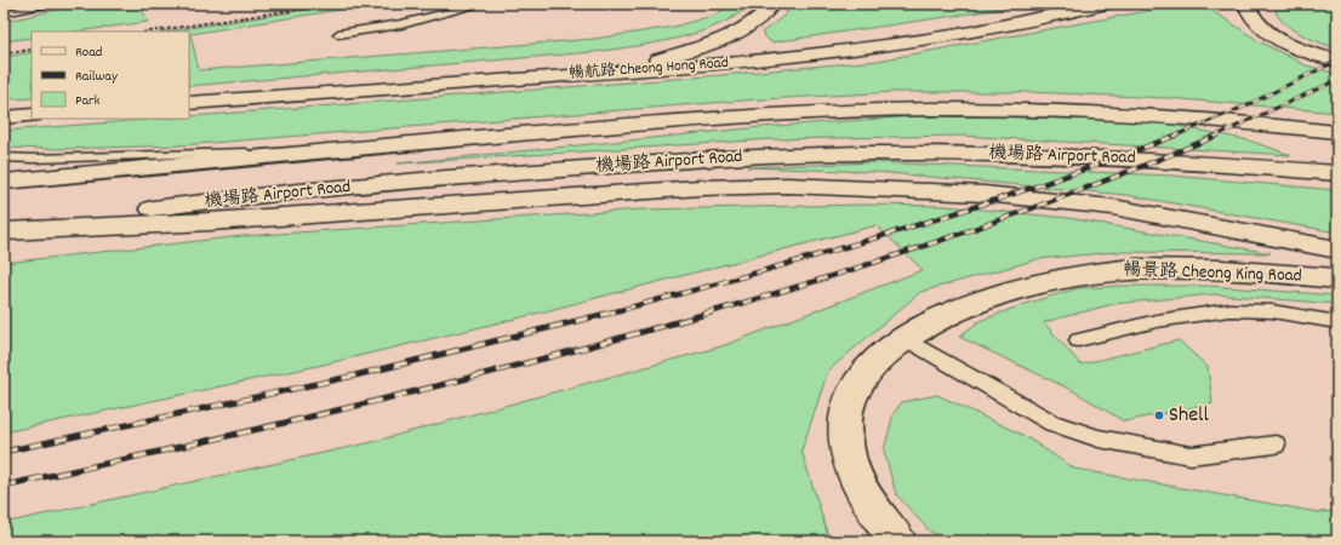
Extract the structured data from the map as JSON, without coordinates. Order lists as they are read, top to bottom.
{
  "streets": {
    "main road": ["暢航路 Cheong Hong Road", "機場路 Airport Road", "暢景路 Cheong King Road"]
  },
  "places": ["Shell"],
  "legend": ["Road", "Railway", "Park"]
}
